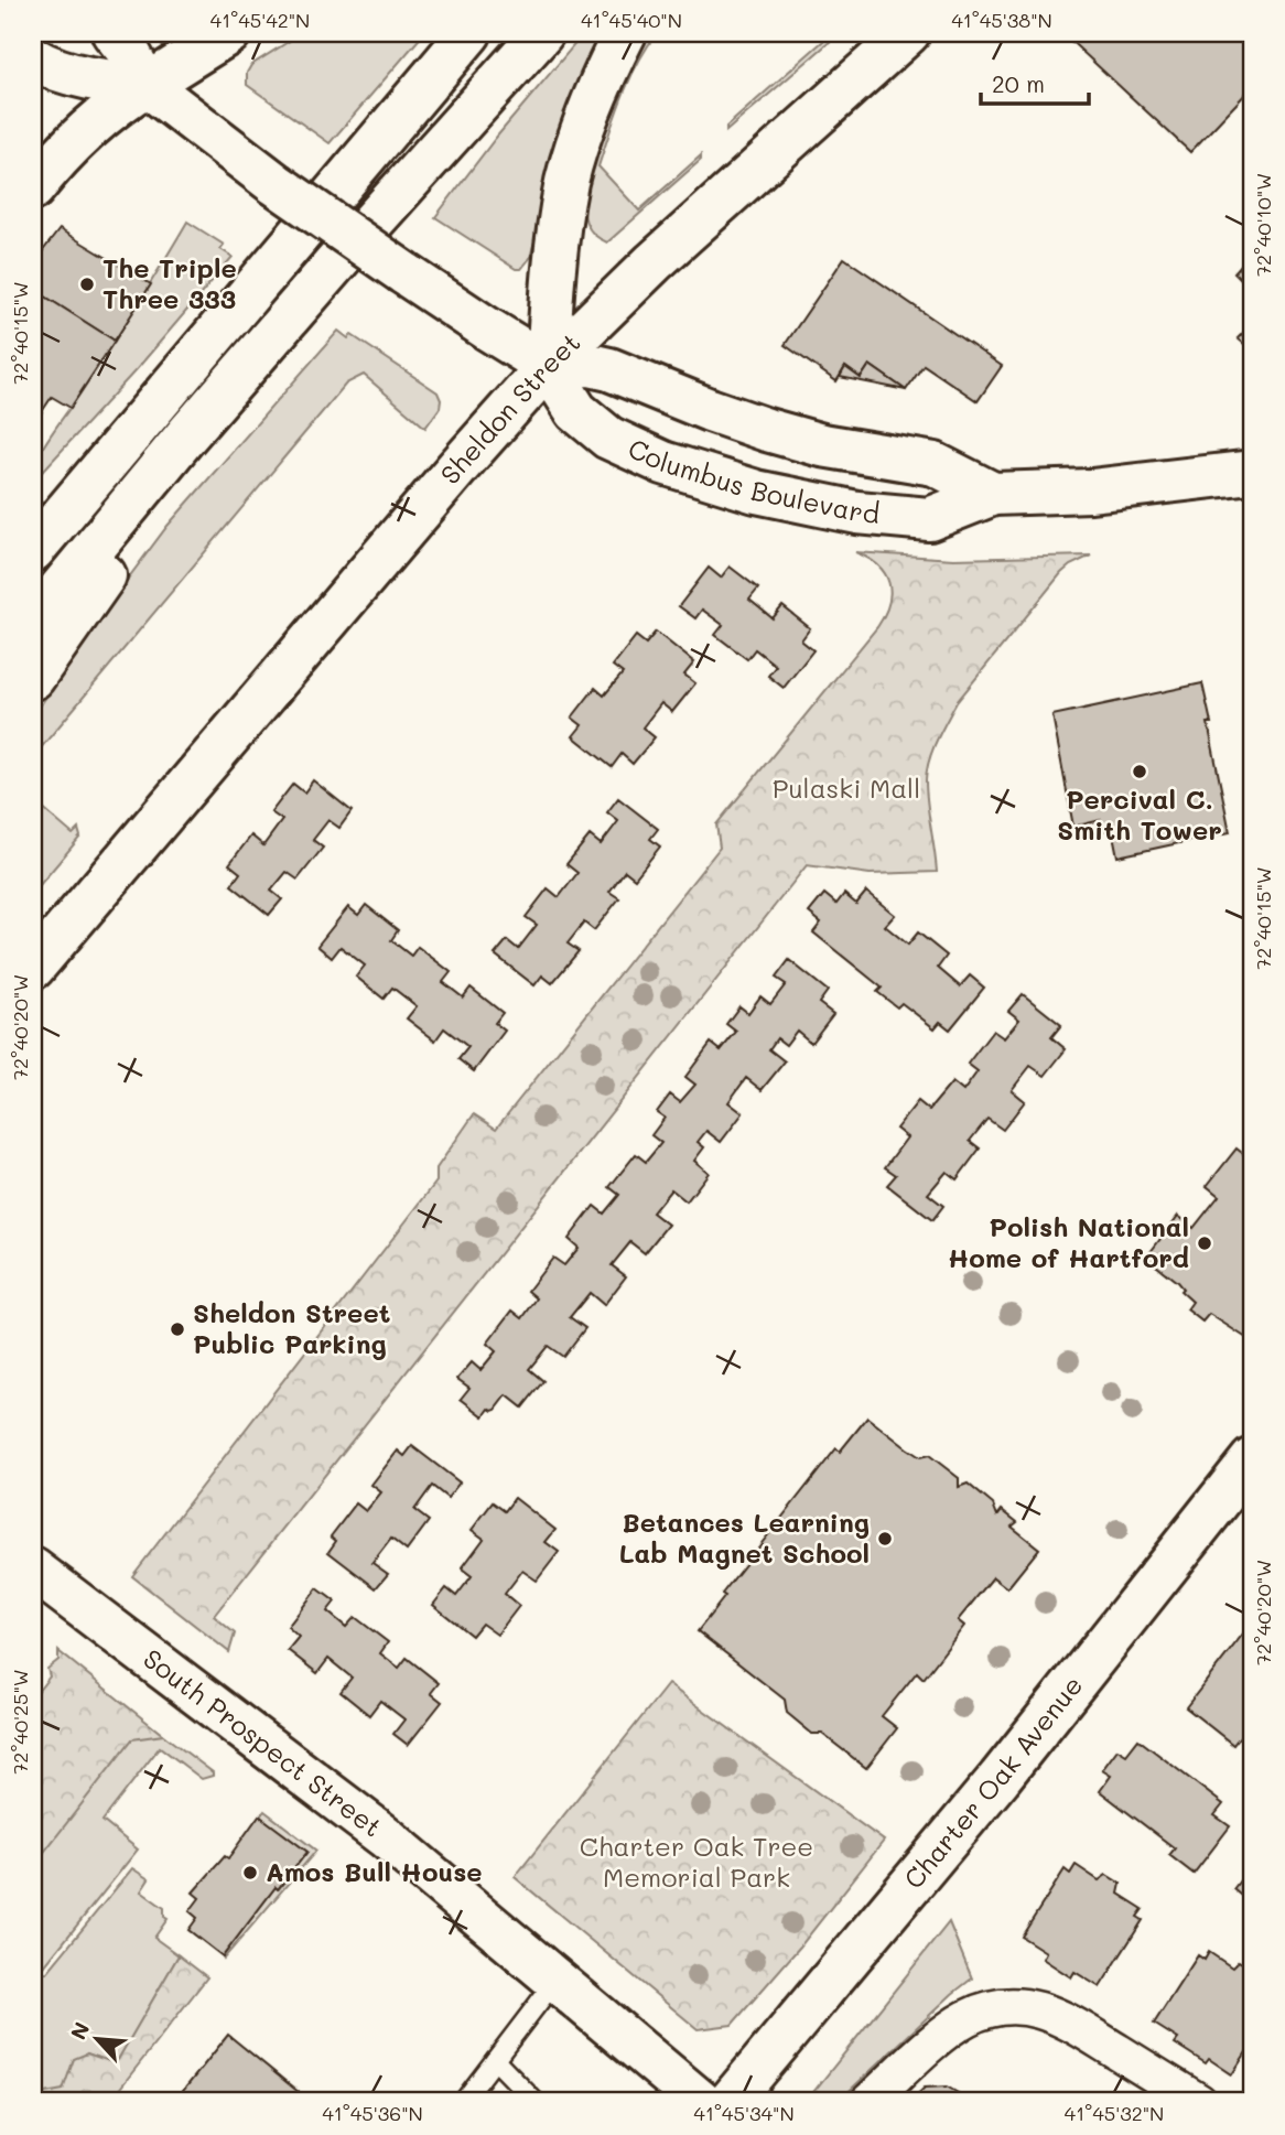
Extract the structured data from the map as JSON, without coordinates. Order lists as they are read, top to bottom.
{
  "streets": {
    "main road": [
      "Sheldon Street",
      "Columbus Boulevard",
      "South Prospect Street",
      "Charter Oak Avenue"
    ]
  },
  "crossings": [
    ["Sheldon Street", "Columbus Boulevard"]
  ],
  "parks": ["Pulaski Mall", "Charter Oak Tree Memorial Park"],
  "places": [
    "The Triple Three 333",
    "Percival C. Smith Tower",
    "Polish National Home of Hartford",
    "Sheldon Street Public Parking",
    "Betances Learning Lab Magnet School",
    "Amos Bull House"
  ],
  "scale_bar": "20 m",
  "north": "top left",
  "coordinates": [
    "41°45'42\"N",
    "41°45'40\"N",
    "41°45'38\"N",
    "72°40'10\"W",
    "72°40'15\"W",
    "72°40'20\"W",
    "72°40'25\"W",
    "41°45'36\"N",
    "41°45'34\"N",
    "41°45'32\"N"
  ]
}
